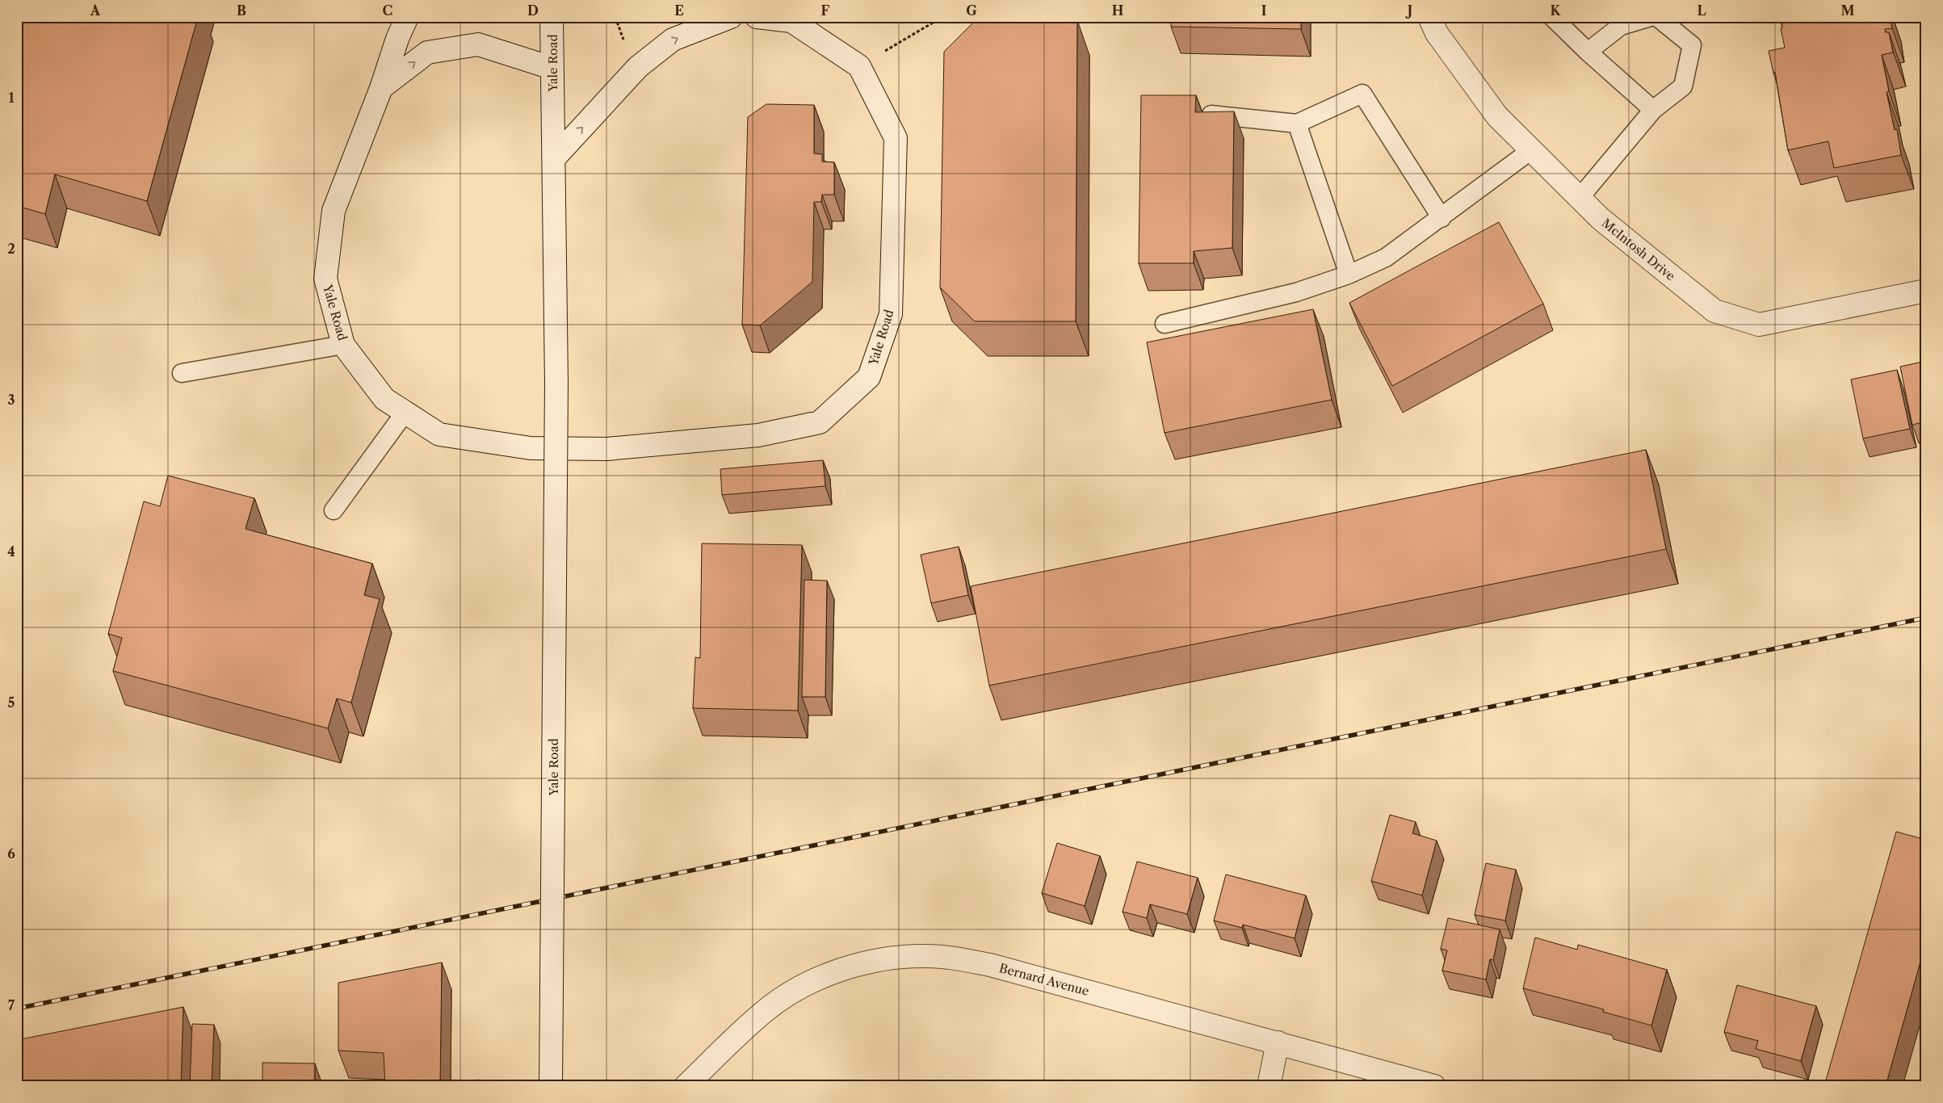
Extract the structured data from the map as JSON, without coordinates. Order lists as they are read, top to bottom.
{
  "streets": {
    "street": ["Yale Road", "McIntosh Drive", "Bernard Avenue"]
  },
  "grid": {
    "columns": [
      "A",
      "B",
      "C",
      "D",
      "E",
      "F",
      "G",
      "H",
      "I",
      "J",
      "K",
      "L",
      "M"
    ],
    "rows": [
      "1",
      "2",
      "3",
      "4",
      "5",
      "6",
      "7"
    ]
  }
}
